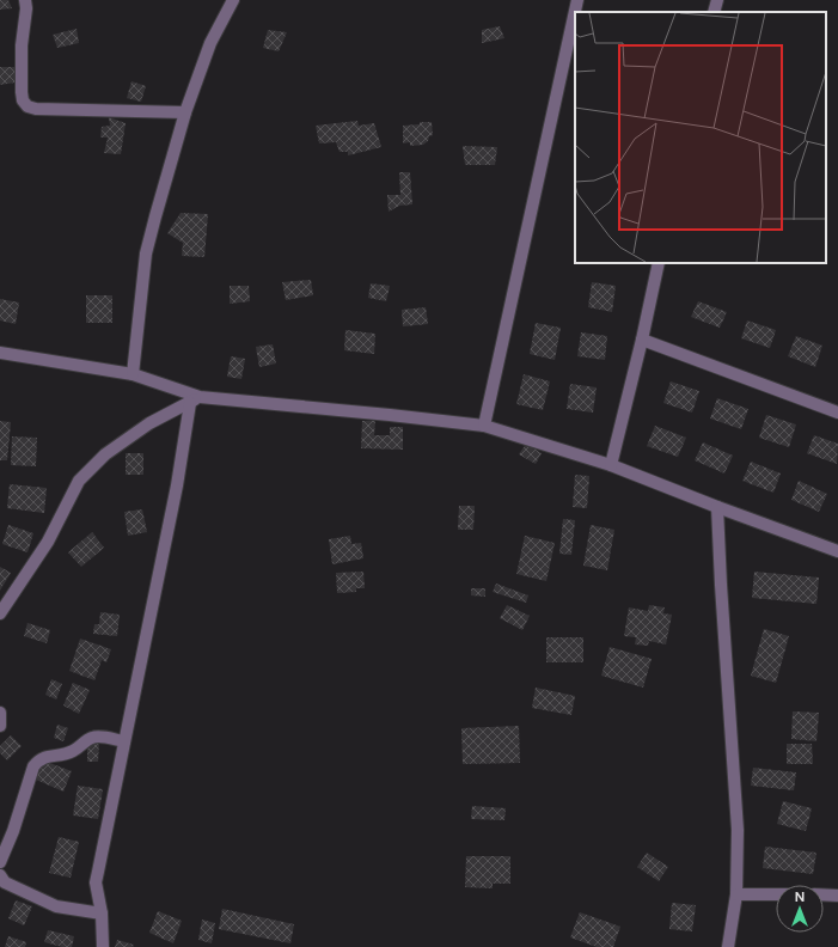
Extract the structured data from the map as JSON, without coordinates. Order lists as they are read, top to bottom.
{
  "north": "top"
}
